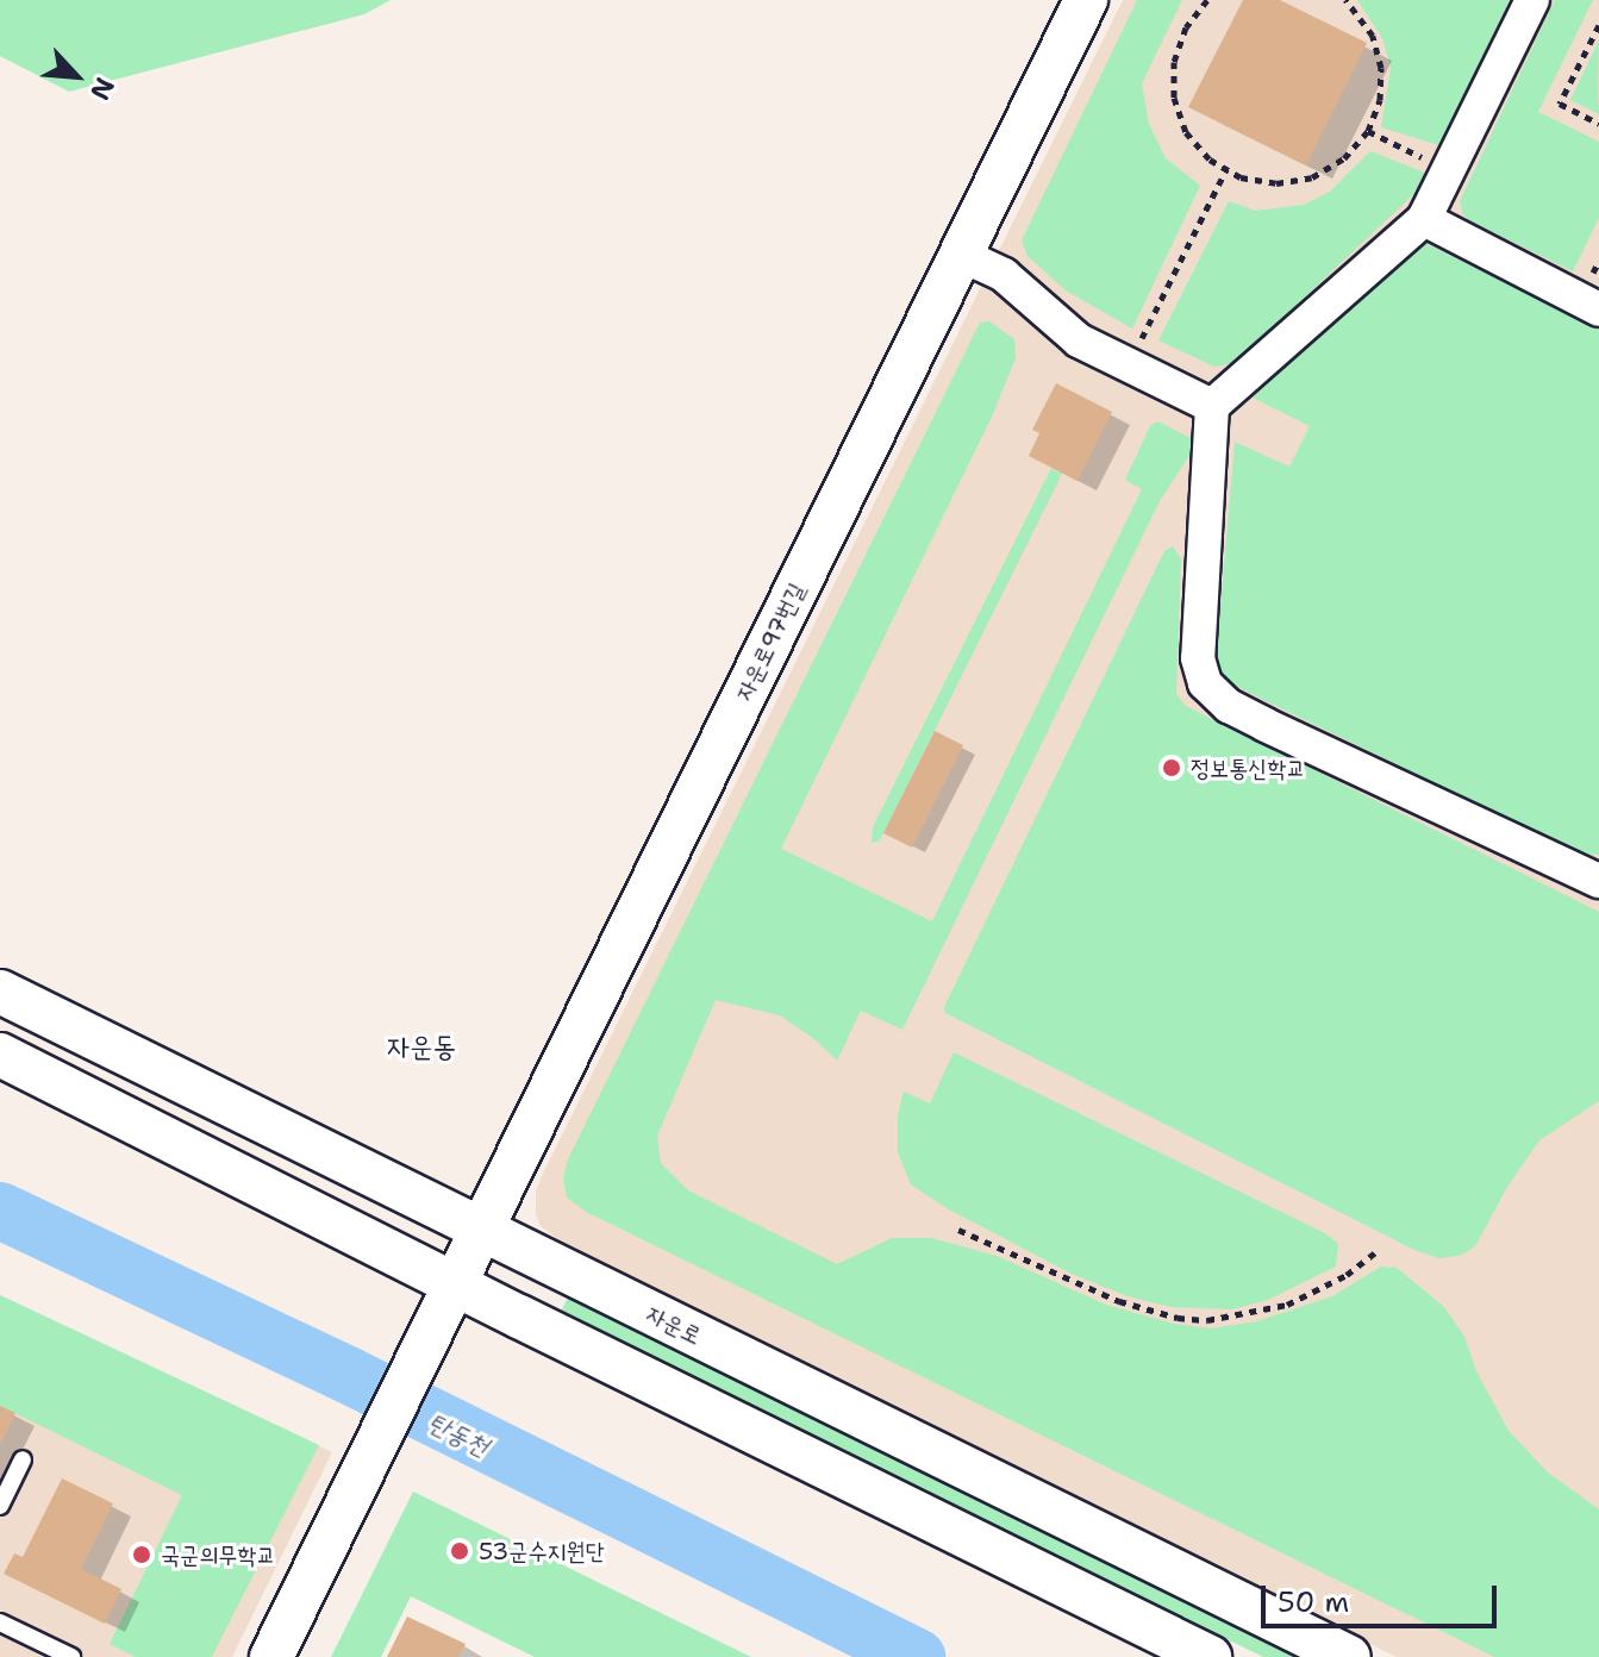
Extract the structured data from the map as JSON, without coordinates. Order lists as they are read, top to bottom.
{
  "streets": {
    "street": ["자운로97번길", "자운로"]
  },
  "crossings": [
    ["자운로97번길", "자운로"]
  ],
  "districts": ["자운동"],
  "water": ["탄동천"],
  "places": ["정보통신학교", "53군수지원단", "국군의무학교"],
  "scale_bar": "50 m",
  "north": "bottom right"
}
